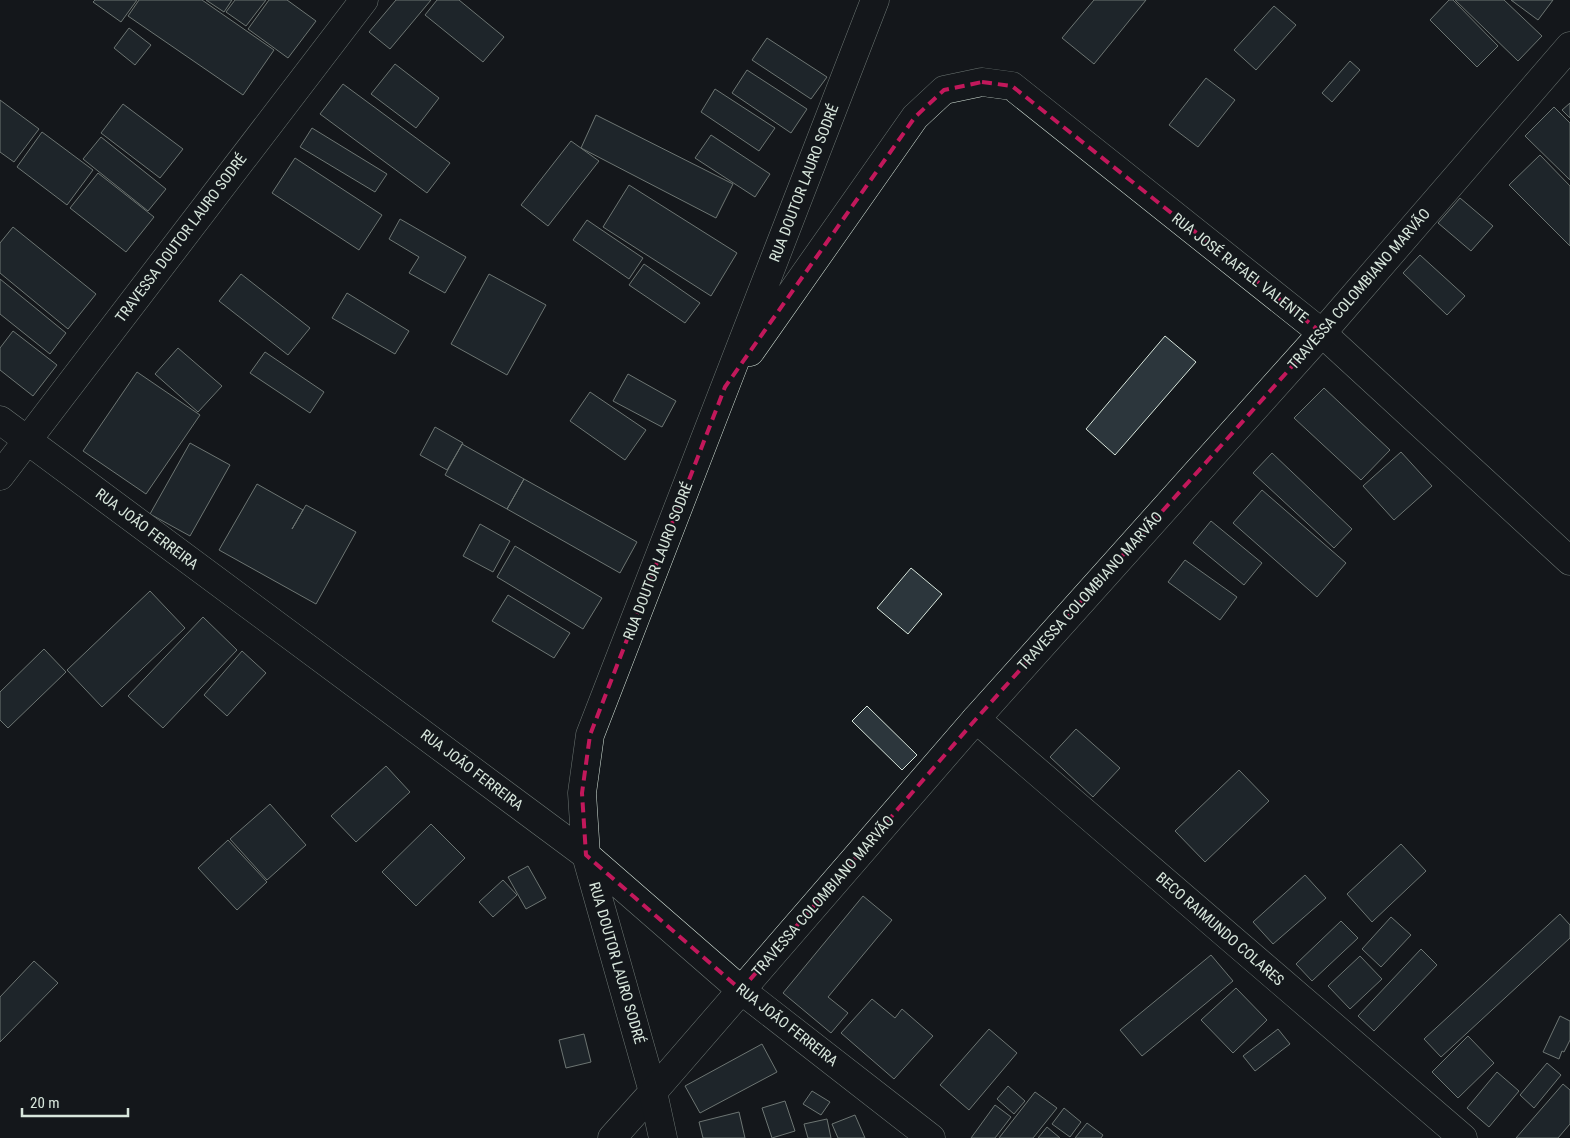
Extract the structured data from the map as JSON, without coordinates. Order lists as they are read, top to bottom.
{
  "streets": {
    "street": [
      "RUA DOUTOR LAURO SODRÉ",
      "TRAVESSA DOUTOR LAURO SODRÉ",
      "RUA JOSÉ RAFAEL VALENTE",
      "TRAVESSA COLOMBIANO MARVÃO",
      "RUA JOÃO FERREIRA",
      "BECO RAIMUNDO COLARES"
    ]
  },
  "crossings": [
    ["RUA DOUTOR LAURO SODRÉ", "RUA JOSÉ RAFAEL VALENTE"],
    ["RUA DOUTOR LAURO SODRÉ", "TRAVESSA COLOMBIANO MARVÃO"],
    ["RUA DOUTOR LAURO SODRÉ", "RUA JOÃO FERREIRA"],
    ["TRAVESSA DOUTOR LAURO SODRÉ", "RUA JOÃO FERREIRA"],
    ["RUA JOSÉ RAFAEL VALENTE", "TRAVESSA COLOMBIANO MARVÃO"],
    ["TRAVESSA COLOMBIANO MARVÃO", "RUA JOÃO FERREIRA"],
    ["TRAVESSA COLOMBIANO MARVÃO", "BECO RAIMUNDO COLARES"]
  ],
  "scale_bar": "20 m"
}
